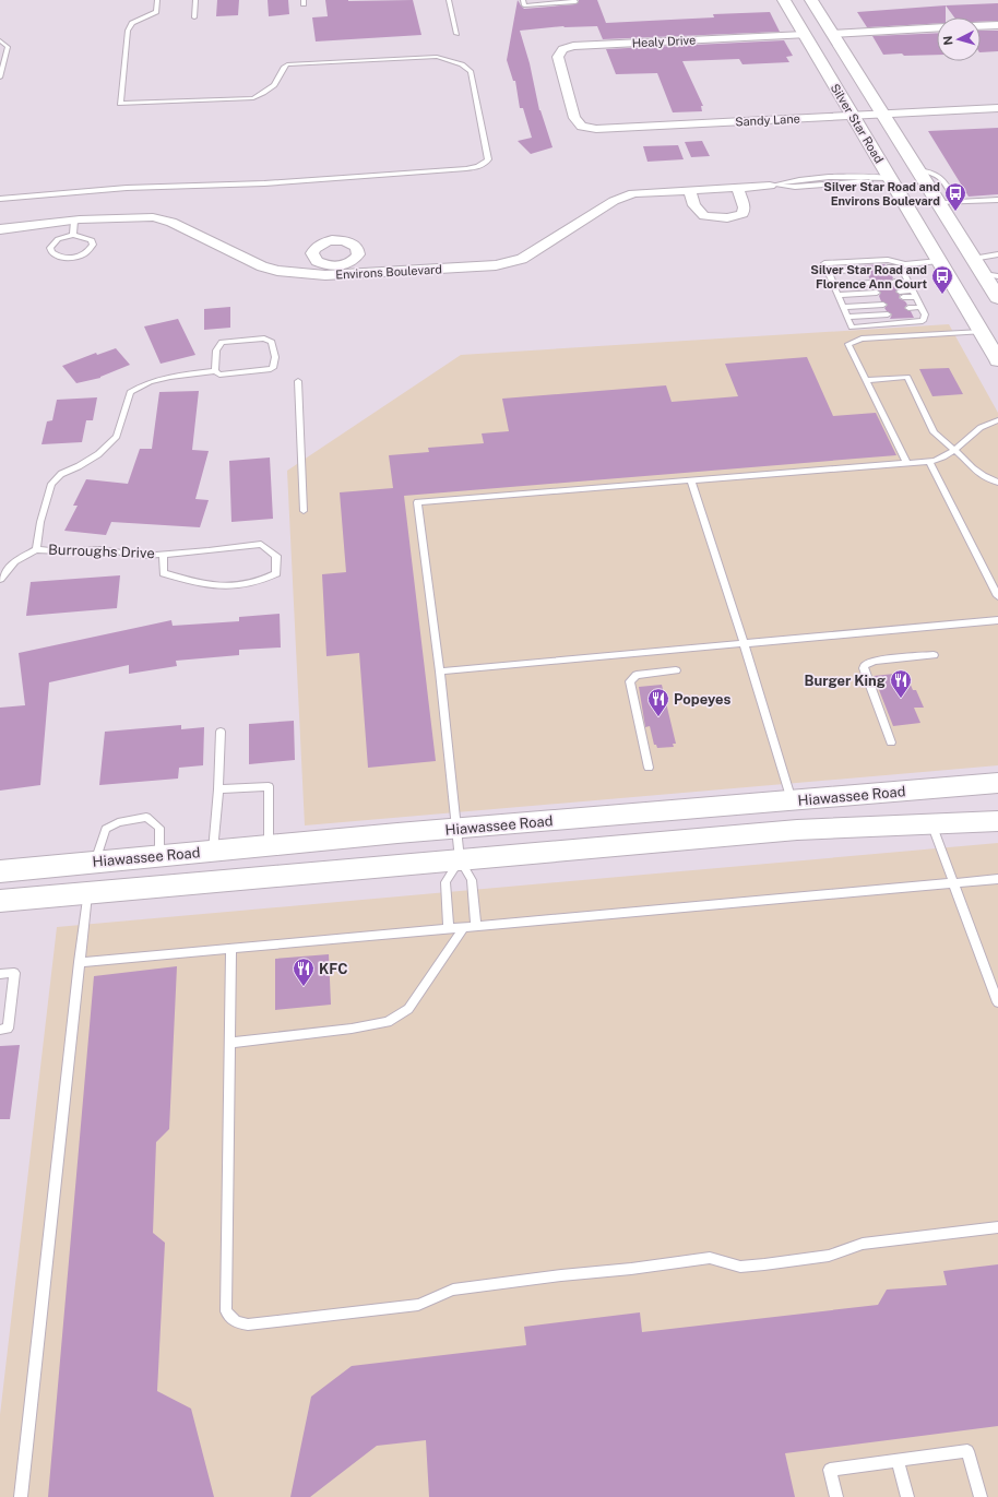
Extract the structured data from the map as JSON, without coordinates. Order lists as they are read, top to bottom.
{
  "streets": {
    "main road": ["Silver Star Road"],
    "street": [
      "Healy Drive",
      "Sandy Lane",
      "Environs Boulevard",
      "Hiawassee Road"
    ],
    "lane": ["Burroughs Drive"]
  },
  "crossings": [
    ["Healy Drive", "Sandy Lane"],
    ["Healy Drive", "Silver Star Road"],
    ["Sandy Lane", "Silver Star Road"],
    ["Silver Star Road", "Environs Boulevard"]
  ],
  "places": {
    "bus stop": ["Silver Star Road and Environs Boulevard", "Silver Star Road and Florence Ann Court"],
    "restaurant": ["Burger King", "Popeyes", "KFC"]
  },
  "north": "left"
}
